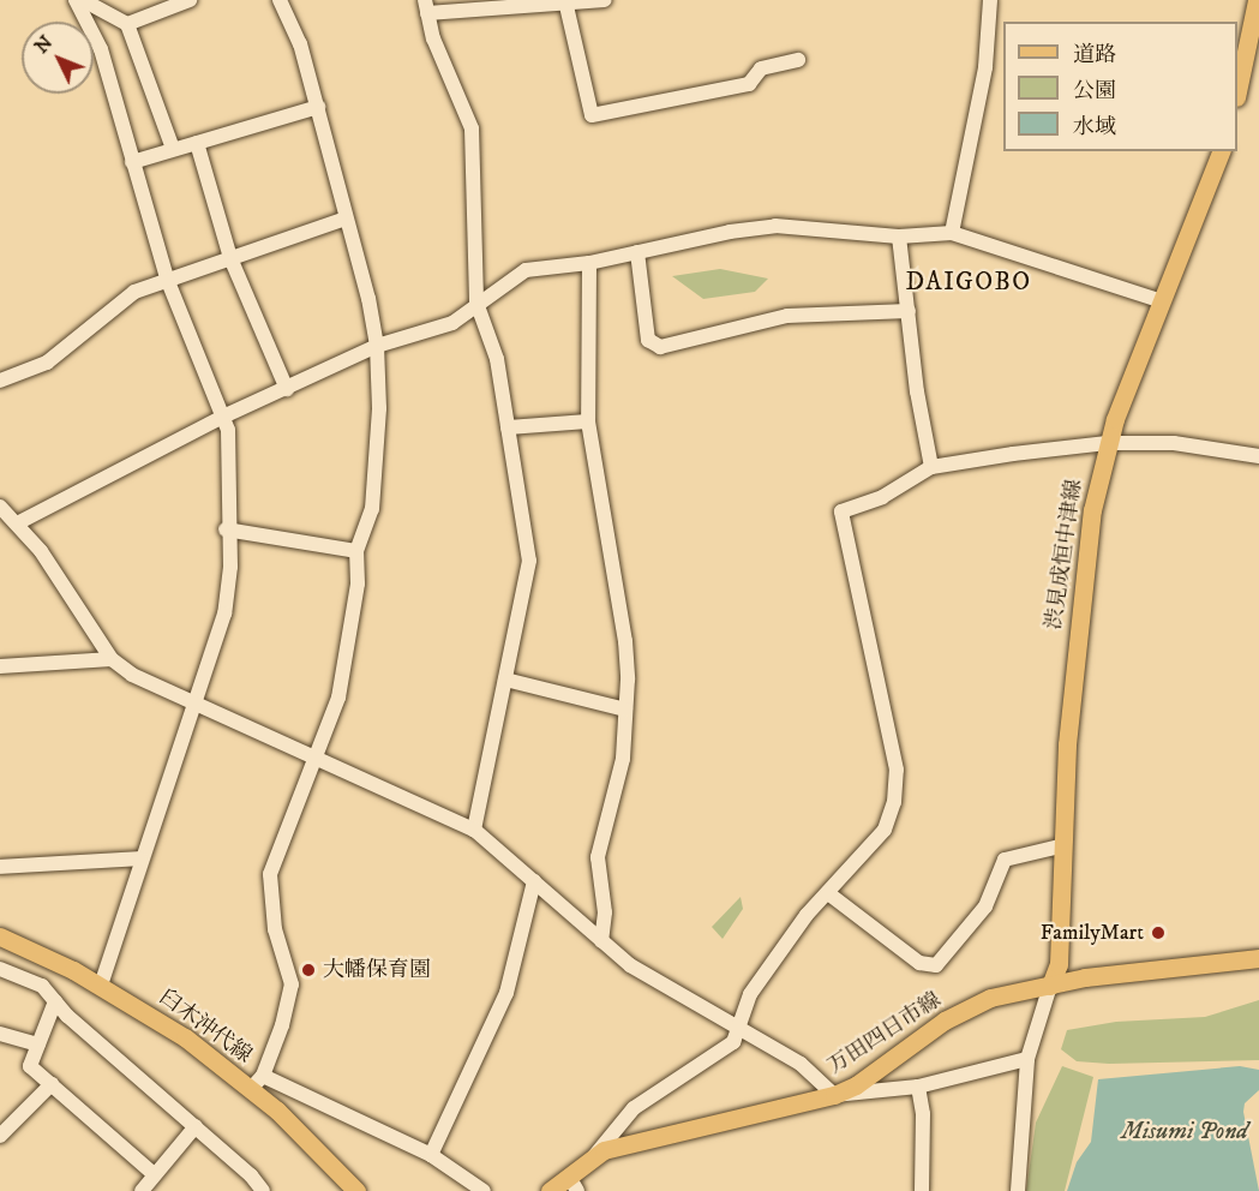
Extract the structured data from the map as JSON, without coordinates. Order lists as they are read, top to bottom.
{
  "streets": {
    "main road": ["渋見成恒中津線", "臼木沖代線", "万田四日市線"]
  },
  "crossings": [
    ["渋見成恒中津線", "万田四日市線"]
  ],
  "districts": ["DAIGOBO"],
  "water": ["Misumi Pond"],
  "places": ["FamilyMart", "大幡保育園"],
  "legend": ["道路", "公園", "水域"],
  "north": "top left"
}
